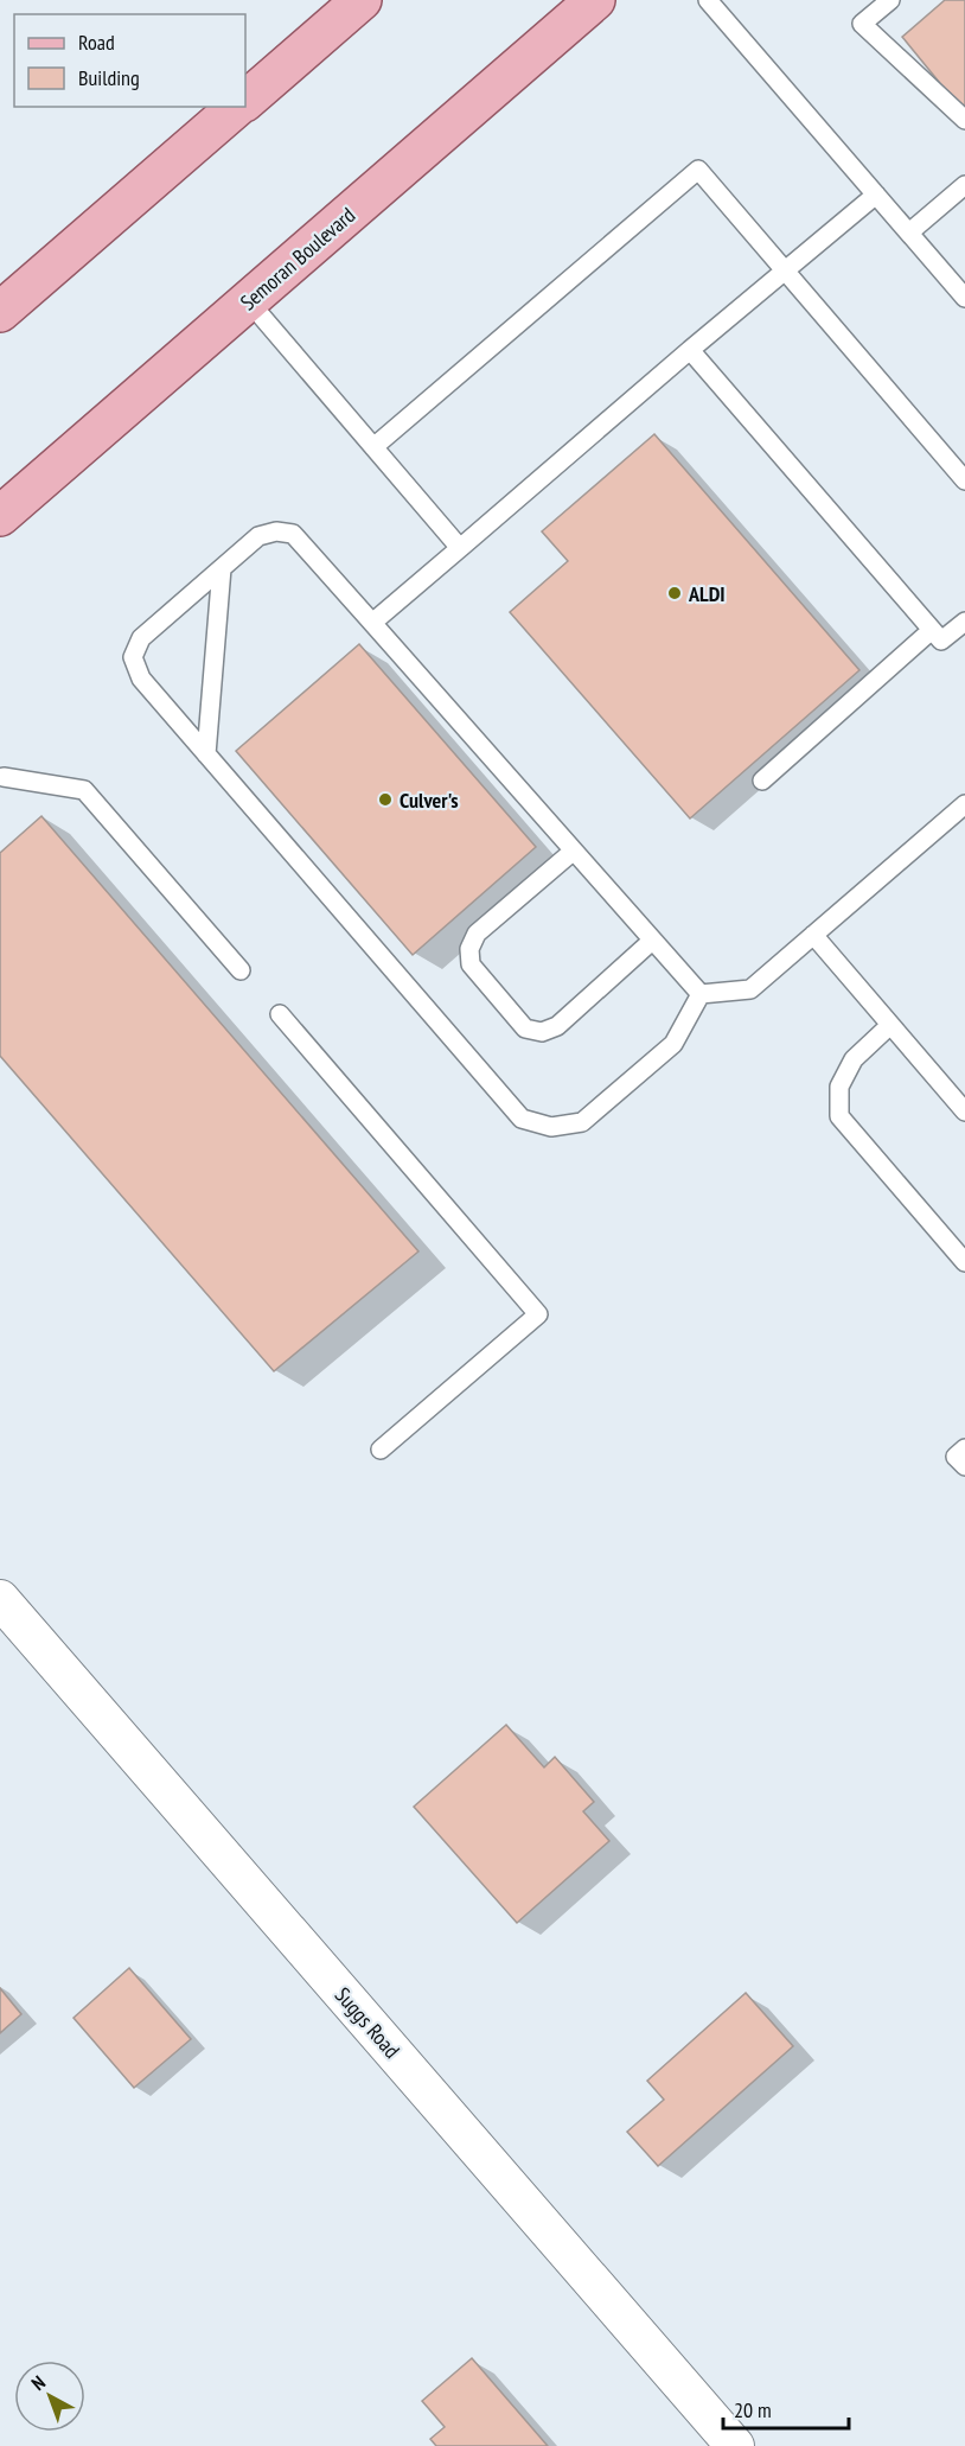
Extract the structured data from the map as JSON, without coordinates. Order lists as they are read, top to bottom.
{
  "streets": {
    "main road": ["Semoran Boulevard"],
    "street": ["Suggs Road"]
  },
  "places": ["ALDI", "Culver's"],
  "legend": ["Road", "Building"],
  "scale_bar": "20 m",
  "north": "top left"
}
